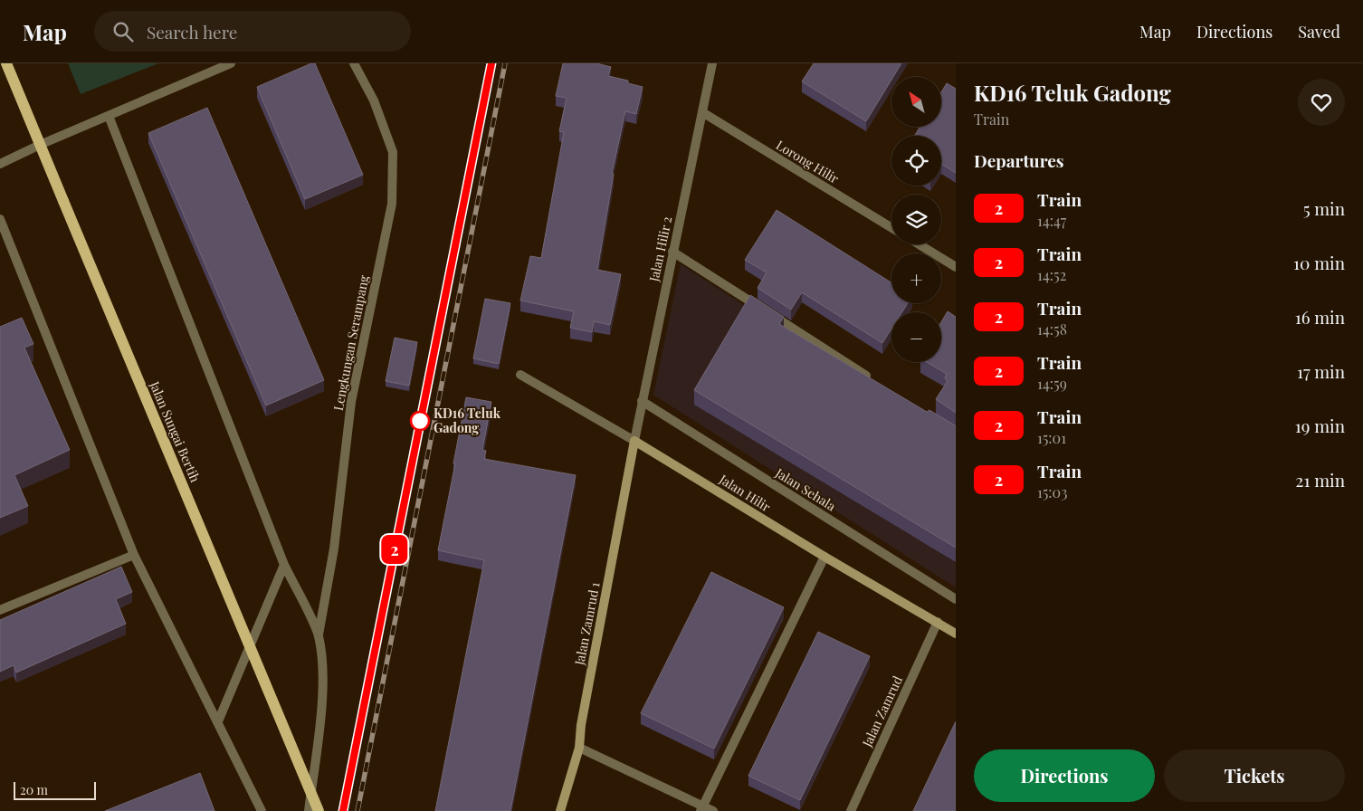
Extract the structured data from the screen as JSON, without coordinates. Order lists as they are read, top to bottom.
{
  "streets": {
    "main road": ["Jalan Sungai Bertih"],
    "street": [
      "Lorong Hilir",
      "Jalan Hilir 2",
      "Lengkungan Serampang",
      "Jalan Sehala",
      "Jalan Hilir",
      "Jalan Zamrud 1",
      "Jalan Zamrud"
    ]
  },
  "crossings": [
    ["Lorong Hilir", "Jalan Hilir 2"],
    ["Jalan Hilir 2", "Jalan Sehala"],
    ["Jalan Hilir 2", "Jalan Hilir"],
    ["Jalan Hilir 2", "Jalan Zamrud 1"],
    ["Jalan Hilir", "Jalan Zamrud 1"],
    ["Jalan Hilir", "Jalan Zamrud"]
  ],
  "places": ["KD16 Teluk Gadong"],
  "scale_bar": "20 m",
  "north": "top left",
  "page": {
    "header": "Map",
    "search": "Search here",
    "nav": ["Map", "Directions", "Saved"],
    "on_map": "2",
    "heading": [
      ["KD16 Teluk Gadong", "Train"],
      "Departures"
    ],
    "map_buttons": ["+", "−"],
    "list": [
      {
        "mark": "2",
        "name": "Train",
        "note": "14:47",
        "value": "5 min"
      },
      {
        "mark": "2",
        "name": "Train",
        "note": "14:52",
        "value": "10 min"
      },
      {
        "mark": "2",
        "name": "Train",
        "note": "14:58",
        "value": "16 min"
      },
      {
        "mark": "2",
        "name": "Train",
        "note": "14:59",
        "value": "17 min"
      },
      {
        "mark": "2",
        "name": "Train",
        "note": "15:01",
        "value": "19 min"
      },
      {
        "mark": "2",
        "name": "Train",
        "note": "15:03",
        "value": "21 min"
      }
    ],
    "buttons": ["Directions", "Tickets"],
    "scale": "20 m"
  }
}
